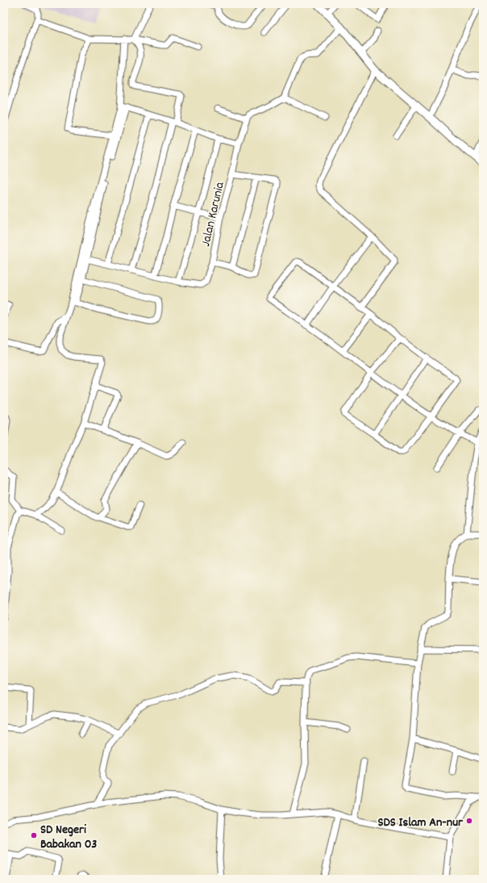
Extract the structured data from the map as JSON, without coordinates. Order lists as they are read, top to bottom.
{
  "streets": {
    "street": ["Jalan Karunia"]
  },
  "places": ["SDS Islam An-nur", "SD Negeri Babakan 03"]
}
